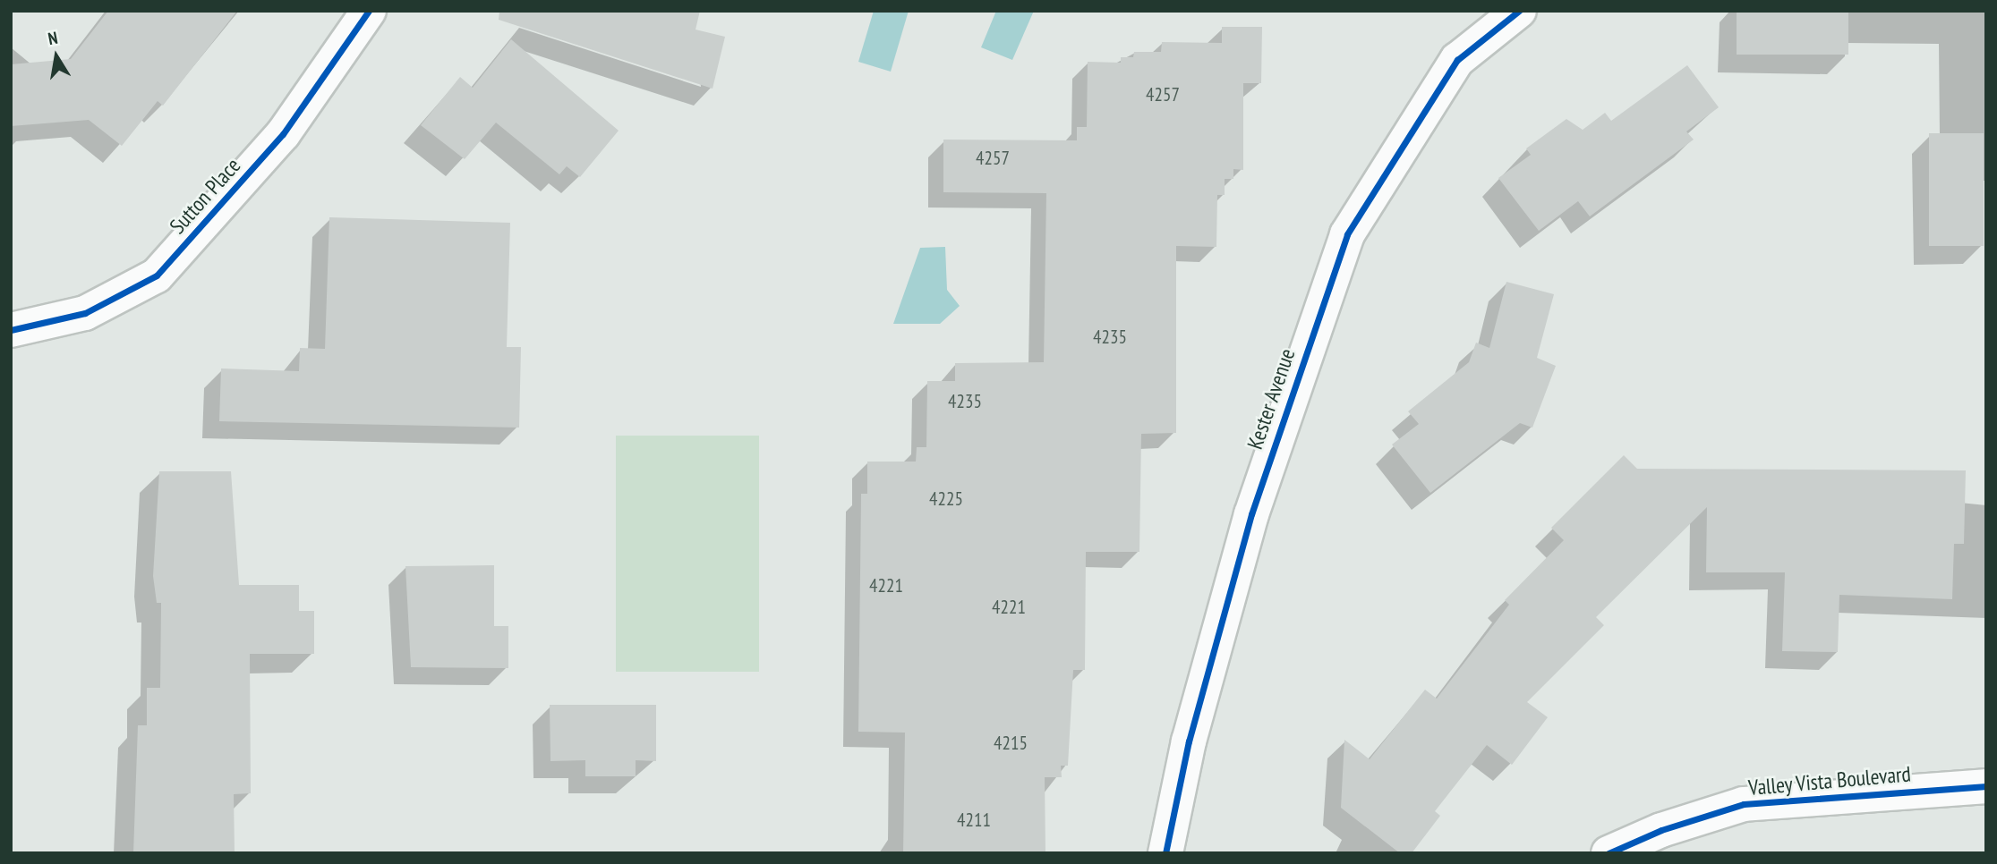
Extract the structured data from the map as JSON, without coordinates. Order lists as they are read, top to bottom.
{
  "streets": {
    "street": ["Sutton Place", "Kester Avenue", "Valley Vista Boulevard"]
  },
  "house_numbers": [
    "4257",
    "4257",
    "4235",
    "4235",
    "4225",
    "4221",
    "4221",
    "4215",
    "4211"
  ],
  "north": "top"
}
